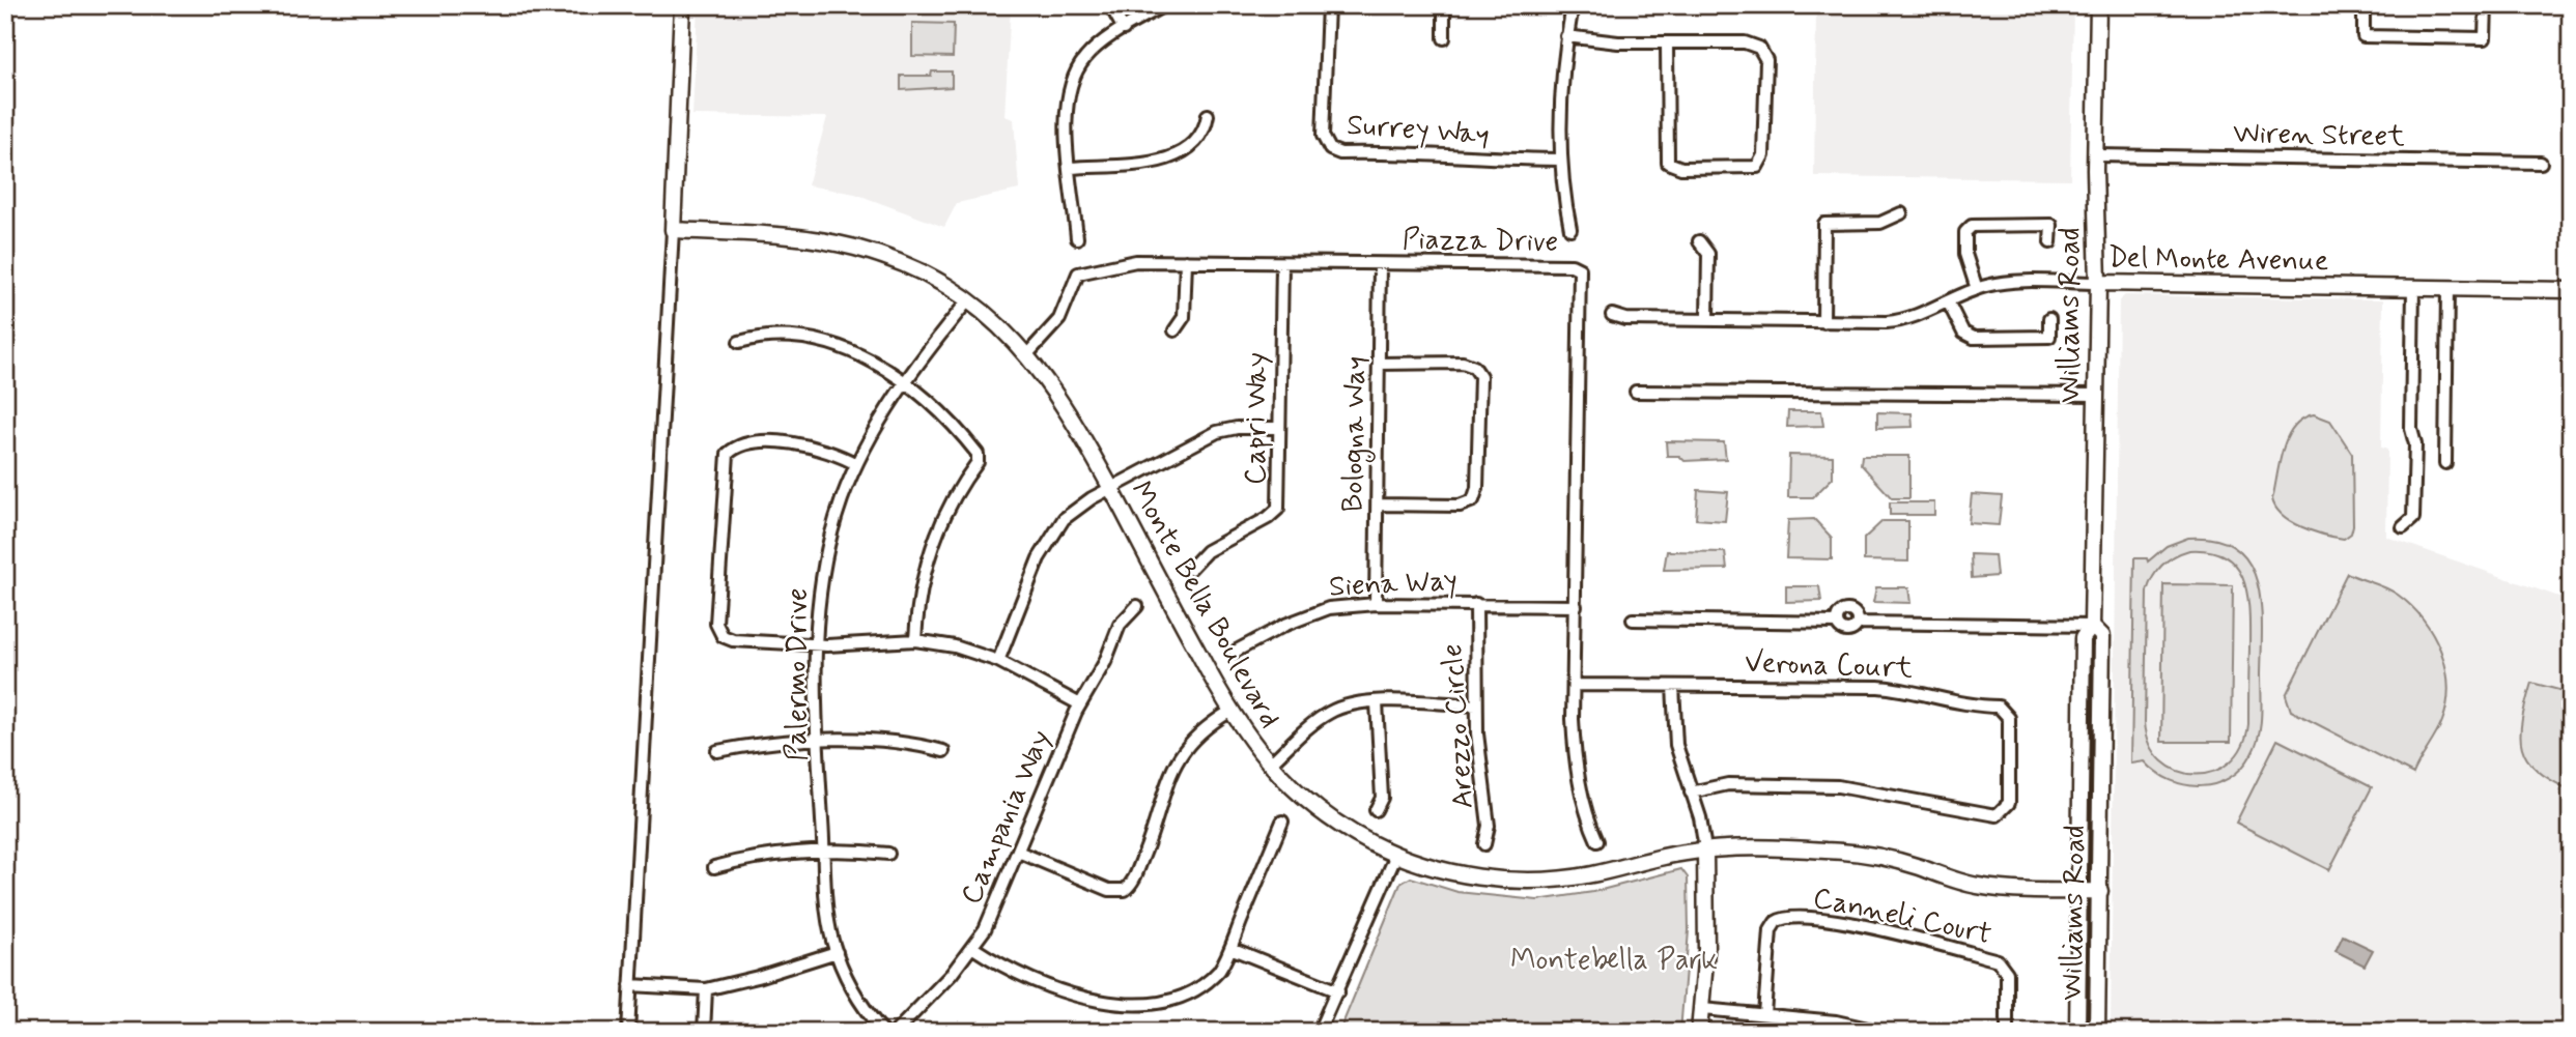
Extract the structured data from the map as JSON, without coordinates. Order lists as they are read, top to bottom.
{
  "streets": {
    "street": [
      "Surrey Way",
      "Wiren Street",
      "Piazza Drive",
      "Del Monte Avenue",
      "Williams Road",
      "Capri Way",
      "Bologna Way",
      "Siena Way",
      "Monte Bella Boulevard",
      "Verona Court",
      "Palermo Drive",
      "Arezzo Circle",
      "Campania Way",
      "Canneli Court"
    ]
  },
  "crossings": [
    ["Wiren Street", "Williams Road"],
    ["Piazza Drive", "Capri Way"],
    ["Piazza Drive", "Bologna Way"],
    ["Piazza Drive", "Siena Way"],
    ["Piazza Drive", "Monte Bella Boulevard"],
    ["Piazza Drive", "Verona Court"],
    ["Del Monte Avenue", "Williams Road"],
    ["Williams Road", "Monte Bella Boulevard"],
    ["Bologna Way", "Siena Way"],
    ["Siena Way", "Arezzo Circle"],
    ["Monte Bella Boulevard", "Palermo Drive"]
  ],
  "parks": ["Montebella Park"]
}
